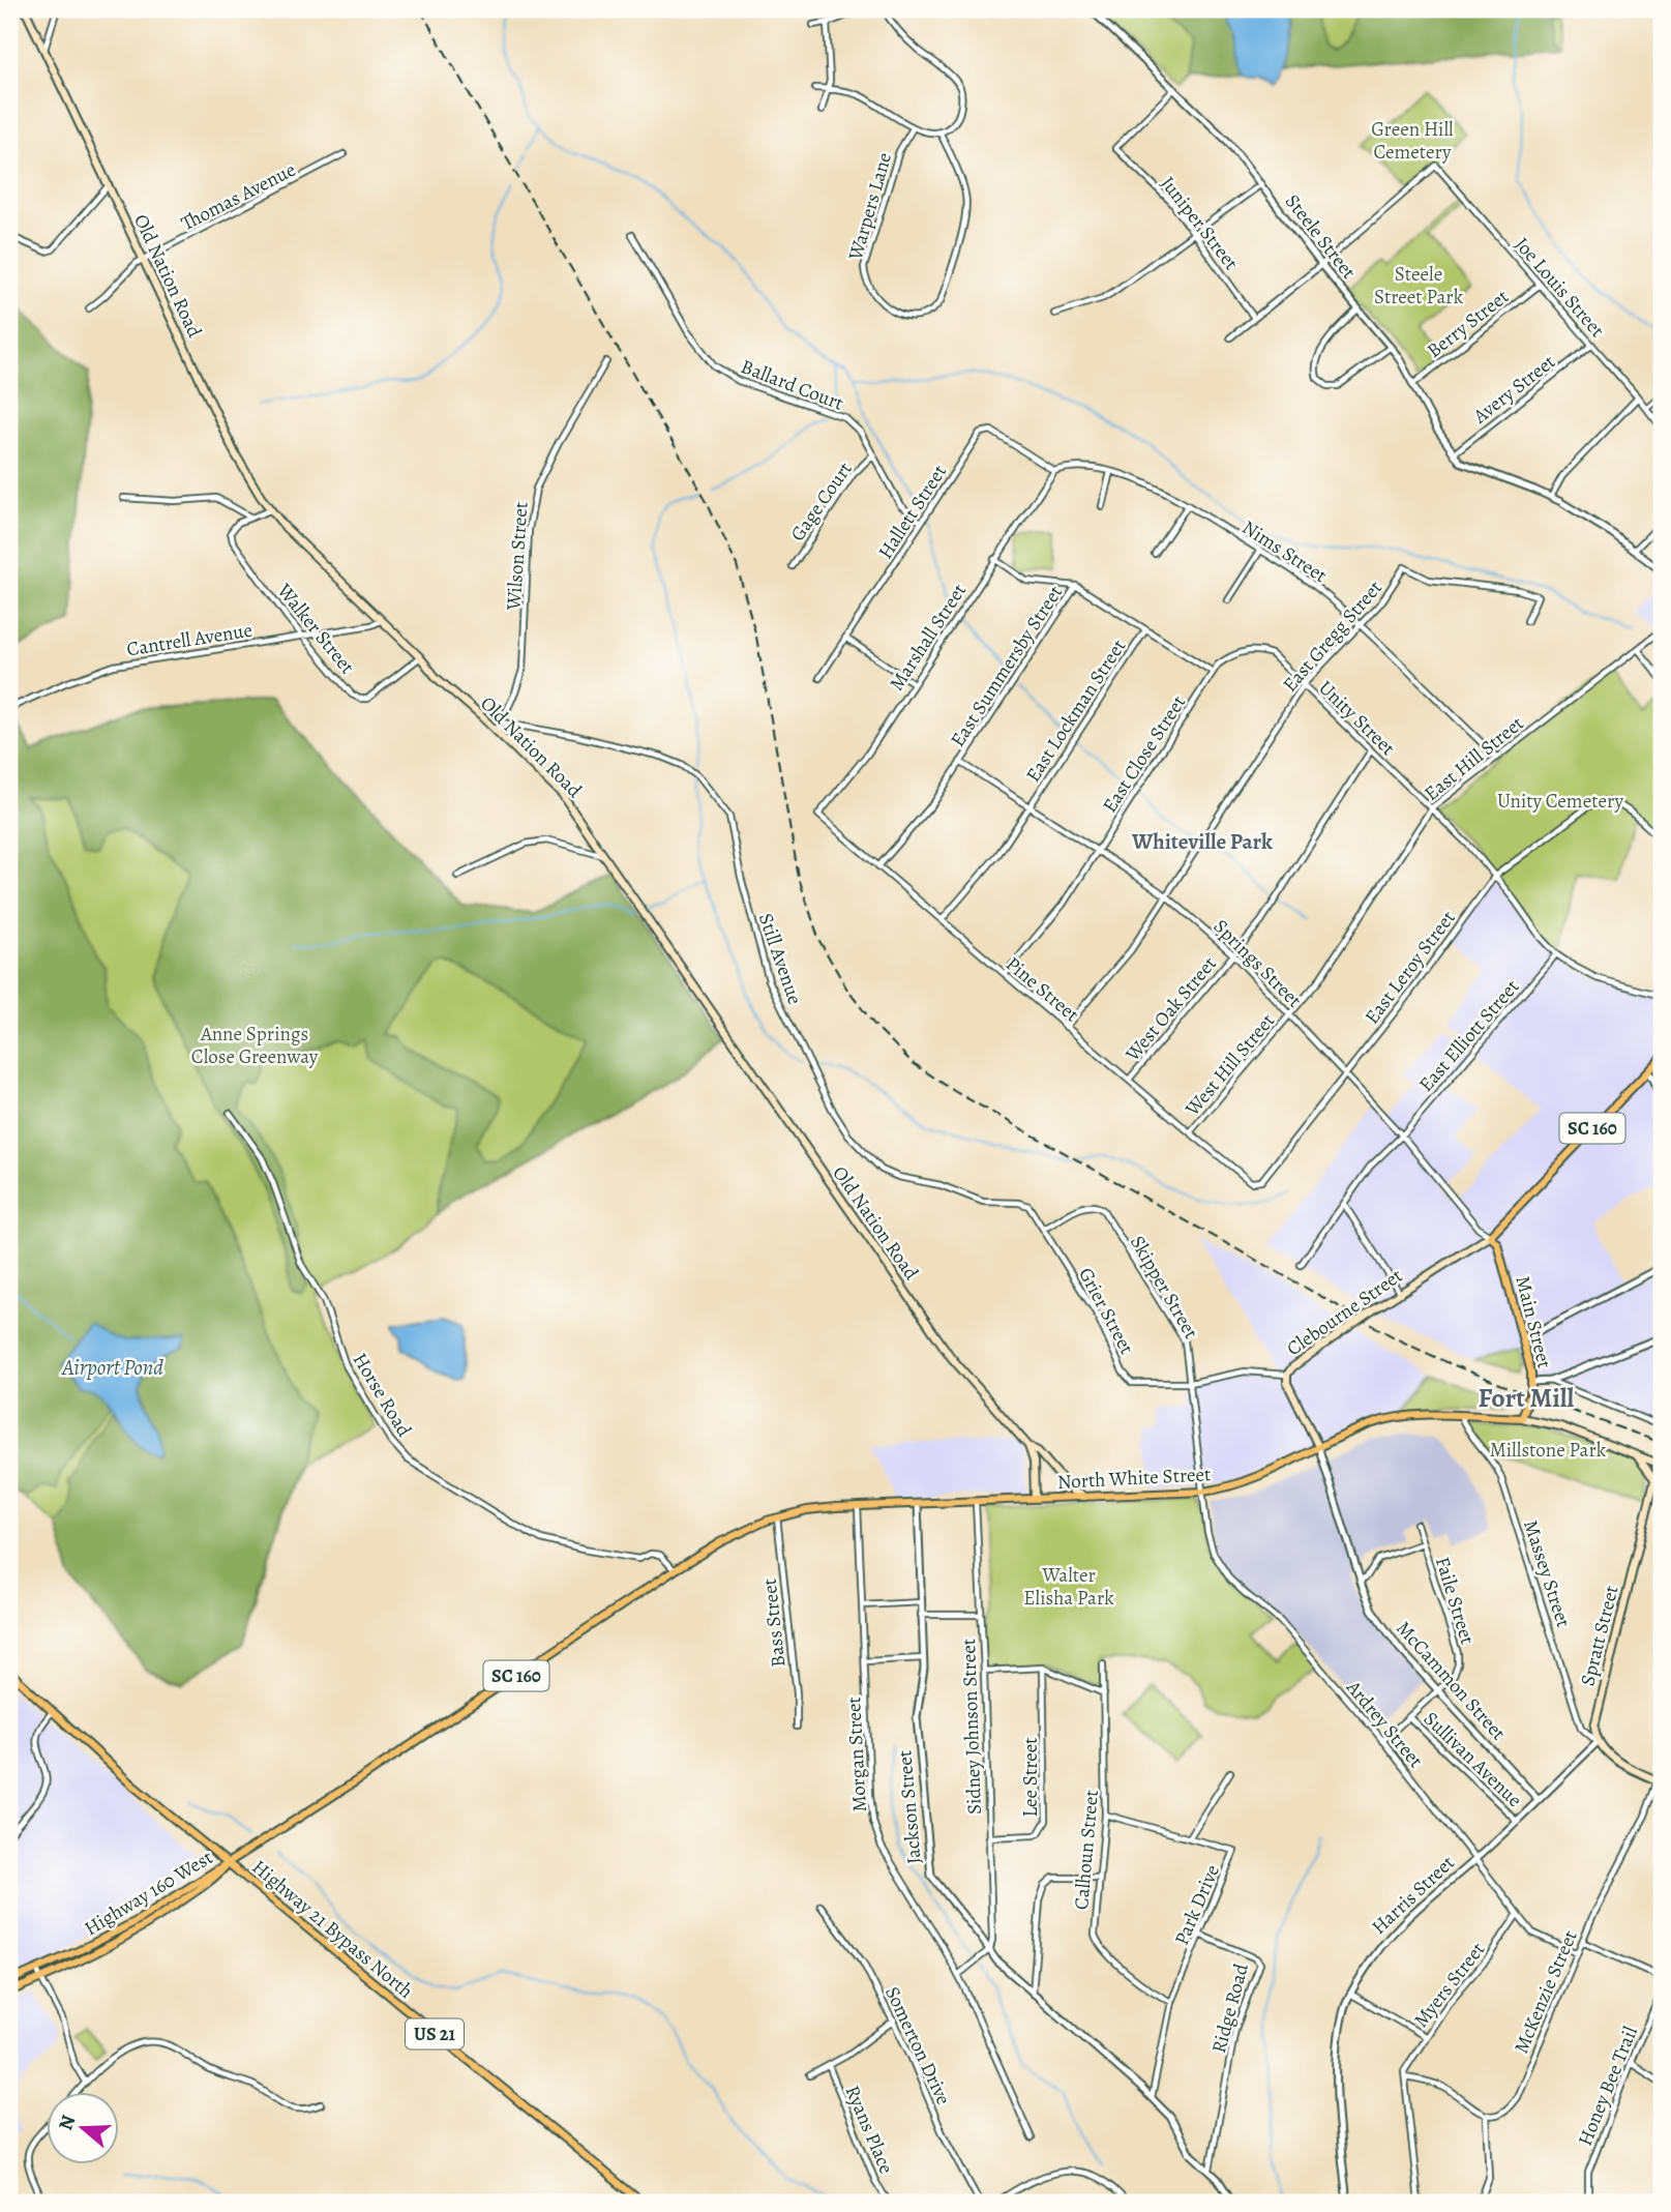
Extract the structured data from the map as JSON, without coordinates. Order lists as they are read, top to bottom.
{
  "streets": {
    "main road": [
      "Old Nation Road",
      "SC 160",
      "Clebourne Street",
      "Main Street",
      "North White Street",
      "Spratt Street",
      "Highway 160 West",
      "Highway 21 Bypass North",
      "US 21"
    ],
    "street": [
      "Thomas Avenue",
      "Warpers Lane",
      "Juniper Street",
      "Steele Street",
      "Joe Louis Street",
      "Berry Street",
      "Ballard Court",
      "Avery Street",
      "Gage Court",
      "Hallett Street",
      "Nims Street",
      "Wilson Street",
      "Walker Street",
      "East Gregg Street",
      "Marshall Street",
      "Cantrell Avenue",
      "East Summersby Street",
      "East Lockman Street",
      "Unity Street",
      "East Close Street",
      "East Hill Street",
      "Still Avenue",
      "Springs Street",
      "East Leroy Street",
      "Pine Street",
      "West Oak Street",
      "East Elliott Street",
      "West Hill Street",
      "Skipper Street",
      "Grier Street",
      "Horse Road",
      "Massey Street",
      "Faile Street",
      "Bass Street",
      "McCammon Street",
      "Ardrey Street",
      "Sidney Johnson Street",
      "Morgan Street",
      "Sullivan Avenue",
      "Lee Street",
      "Jackson Street",
      "Calhoun Street",
      "Harris Street",
      "Park Drive",
      "Myers Street",
      "McKenzie Street",
      "Ridge Road",
      "Somerton Drive",
      "Honey Bee Trail",
      "Ryans Place"
    ]
  },
  "crossings": [
    ["Thomas Avenue", "Old Nation Road"],
    ["Juniper Street", "Steele Street"],
    ["Steele Street", "Joe Louis Street"],
    ["Steele Street", "Berry Street"],
    ["Steele Street", "Avery Street"],
    ["Old Nation Road", "Walker Street"],
    ["Old Nation Road", "Cantrell Avenue"],
    ["Old Nation Road", "North White Street"],
    ["Joe Louis Street", "Berry Street"],
    ["Joe Louis Street", "Avery Street"],
    ["Ballard Court", "Gage Court"],
    ["Ballard Court", "Hallett Street"],
    ["Hallett Street", "Nims Street"],
    ["Hallett Street", "Marshall Street"],
    ["Nims Street", "East Gregg Street"],
    ["Nims Street", "Marshall Street"],
    ["Nims Street", "East Hill Street"],
    ["Wilson Street", "Still Avenue"],
    ["Walker Street", "Cantrell Avenue"],
    ["East Gregg Street", "Unity Street"],
    ["East Gregg Street", "Springs Street"],
    ["East Gregg Street", "Pine Street"],
    ["Marshall Street", "Pine Street"],
    ["East Summersby Street", "Springs Street"],
    ["East Summersby Street", "Pine Street"],
    ["East Lockman Street", "Springs Street"],
    ["East Lockman Street", "Pine Street"],
    ["Unity Street", "East Close Street"],
    ["Unity Street", "East Hill Street"],
    ["Unity Street", "East Leroy Street"],
    ["Unity Street", "West Oak Street"],
    ["Unity Street", "East Elliott Street"],
    ["East Close Street", "Springs Street"],
    ["East Close Street", "Pine Street"],
    ["East Hill Street", "Springs Street"],
    ["East Hill Street", "West Hill Street"],
    ["Still Avenue", "Skipper Street"],
    ["Still Avenue", "Grier Street"],
    ["Springs Street", "East Leroy Street"],
    ["Springs Street", "West Oak Street"],
    ["Springs Street", "East Elliott Street"],
    ["Springs Street", "West Hill Street"],
    ["Springs Street", "SC 160"],
    ["Springs Street", "Clebourne Street"],
    ["Springs Street", "Main Street"],
    ["East Leroy Street", "Pine Street"],
    ["Pine Street", "West Oak Street"],
    ["Pine Street", "West Hill Street"],
    ["SC 160", "Clebourne Street"],
    ["SC 160", "Main Street"],
    ["SC 160", "Horse Road"],
    ["SC 160", "North White Street"],
    ["SC 160", "Highway 160 West"],
    ["SC 160", "Highway 21 Bypass North"],
    ["Skipper Street", "Grier Street"],
    ["Skipper Street", "North White Street"],
    ["Skipper Street", "Ardrey Street"],
    ["Grier Street", "Clebourne Street"],
    ["Clebourne Street", "Main Street"],
    ["Clebourne Street", "North White Street"],
    ["Clebourne Street", "McCammon Street"],
    ["Main Street", "North White Street"],
    ["North White Street", "Massey Street"],
    ["North White Street", "Bass Street"],
    ["North White Street", "McCammon Street"],
    ["North White Street", "Ardrey Street"],
    ["North White Street", "Sidney Johnson Street"],
    ["North White Street", "Morgan Street"],
    ["North White Street", "Jackson Street"],
    ["Massey Street", "Spratt Street"],
    ["Massey Street", "Harris Street"],
    ["Faile Street", "McCammon Street"],
    ["Faile Street", "Ardrey Street"],
    ["Faile Street", "Sullivan Avenue"],
    ["Spratt Street", "Harris Street"],
    ["McCammon Street", "Harris Street"],
    ["Ardrey Street", "Harris Street"],
    ["Ardrey Street", "Myers Street"],
    ["Ardrey Street", "McKenzie Street"],
    ["Sidney Johnson Street", "Lee Street"],
    ["Sidney Johnson Street", "Jackson Street"],
    ["Sullivan Avenue", "Harris Street"],
    ["Jackson Street", "Park Drive"],
    ["Jackson Street", "Ridge Road"],
    ["Calhoun Street", "Park Drive"],
    ["Highway 160 West", "Highway 21 Bypass North"],
    ["Park Drive", "Ridge Road"]
  ],
  "districts": ["Whiteville Park", "Fort Mill"],
  "water": ["Airport Pond"],
  "parks": [
    "Green Hill Cemetery",
    "Steele Street Park",
    "Unity Cemetery",
    "Anne Springs Close Greenway",
    "Millstone Park",
    "Walter Elisha Park"
  ],
  "north": "left"
}
